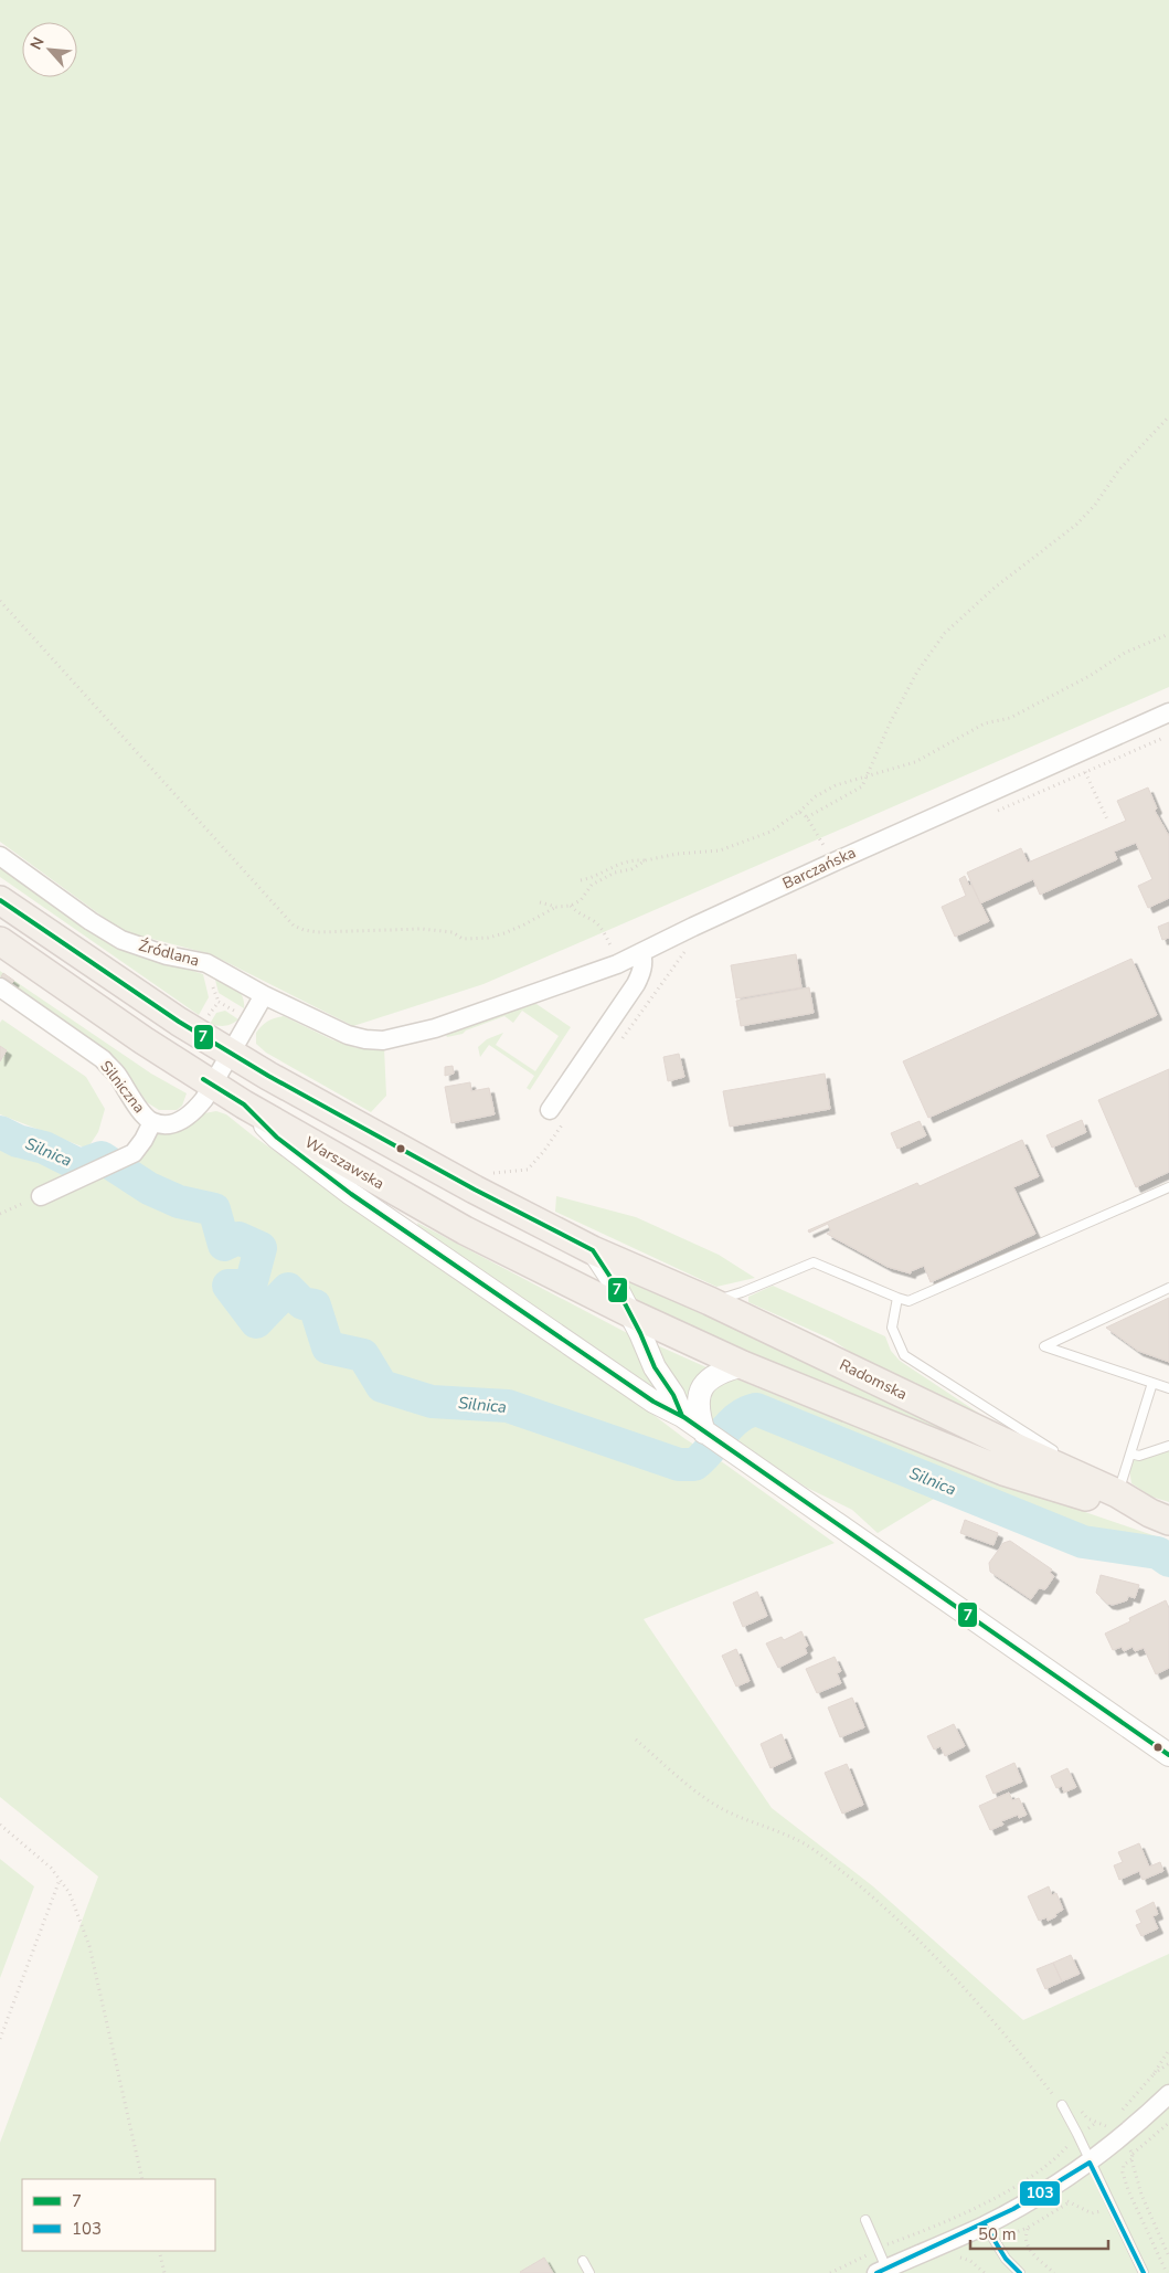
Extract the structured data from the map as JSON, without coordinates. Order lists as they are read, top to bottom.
{
  "streets": {
    "main road": ["Warszawska", "Radomska"],
    "street": ["Barczańska", "Źródlana", "Silniczna"]
  },
  "crossings": [
    ["Barczańska", "Źródlana"],
    ["Źródlana", "Silniczna"],
    ["Warszawska", "Radomska"]
  ],
  "water": ["Silnica"],
  "lines": ["transit line 7", "transit line 103"],
  "legend": ["7", "103"],
  "scale_bar": "50 m",
  "north": "top left"
}
